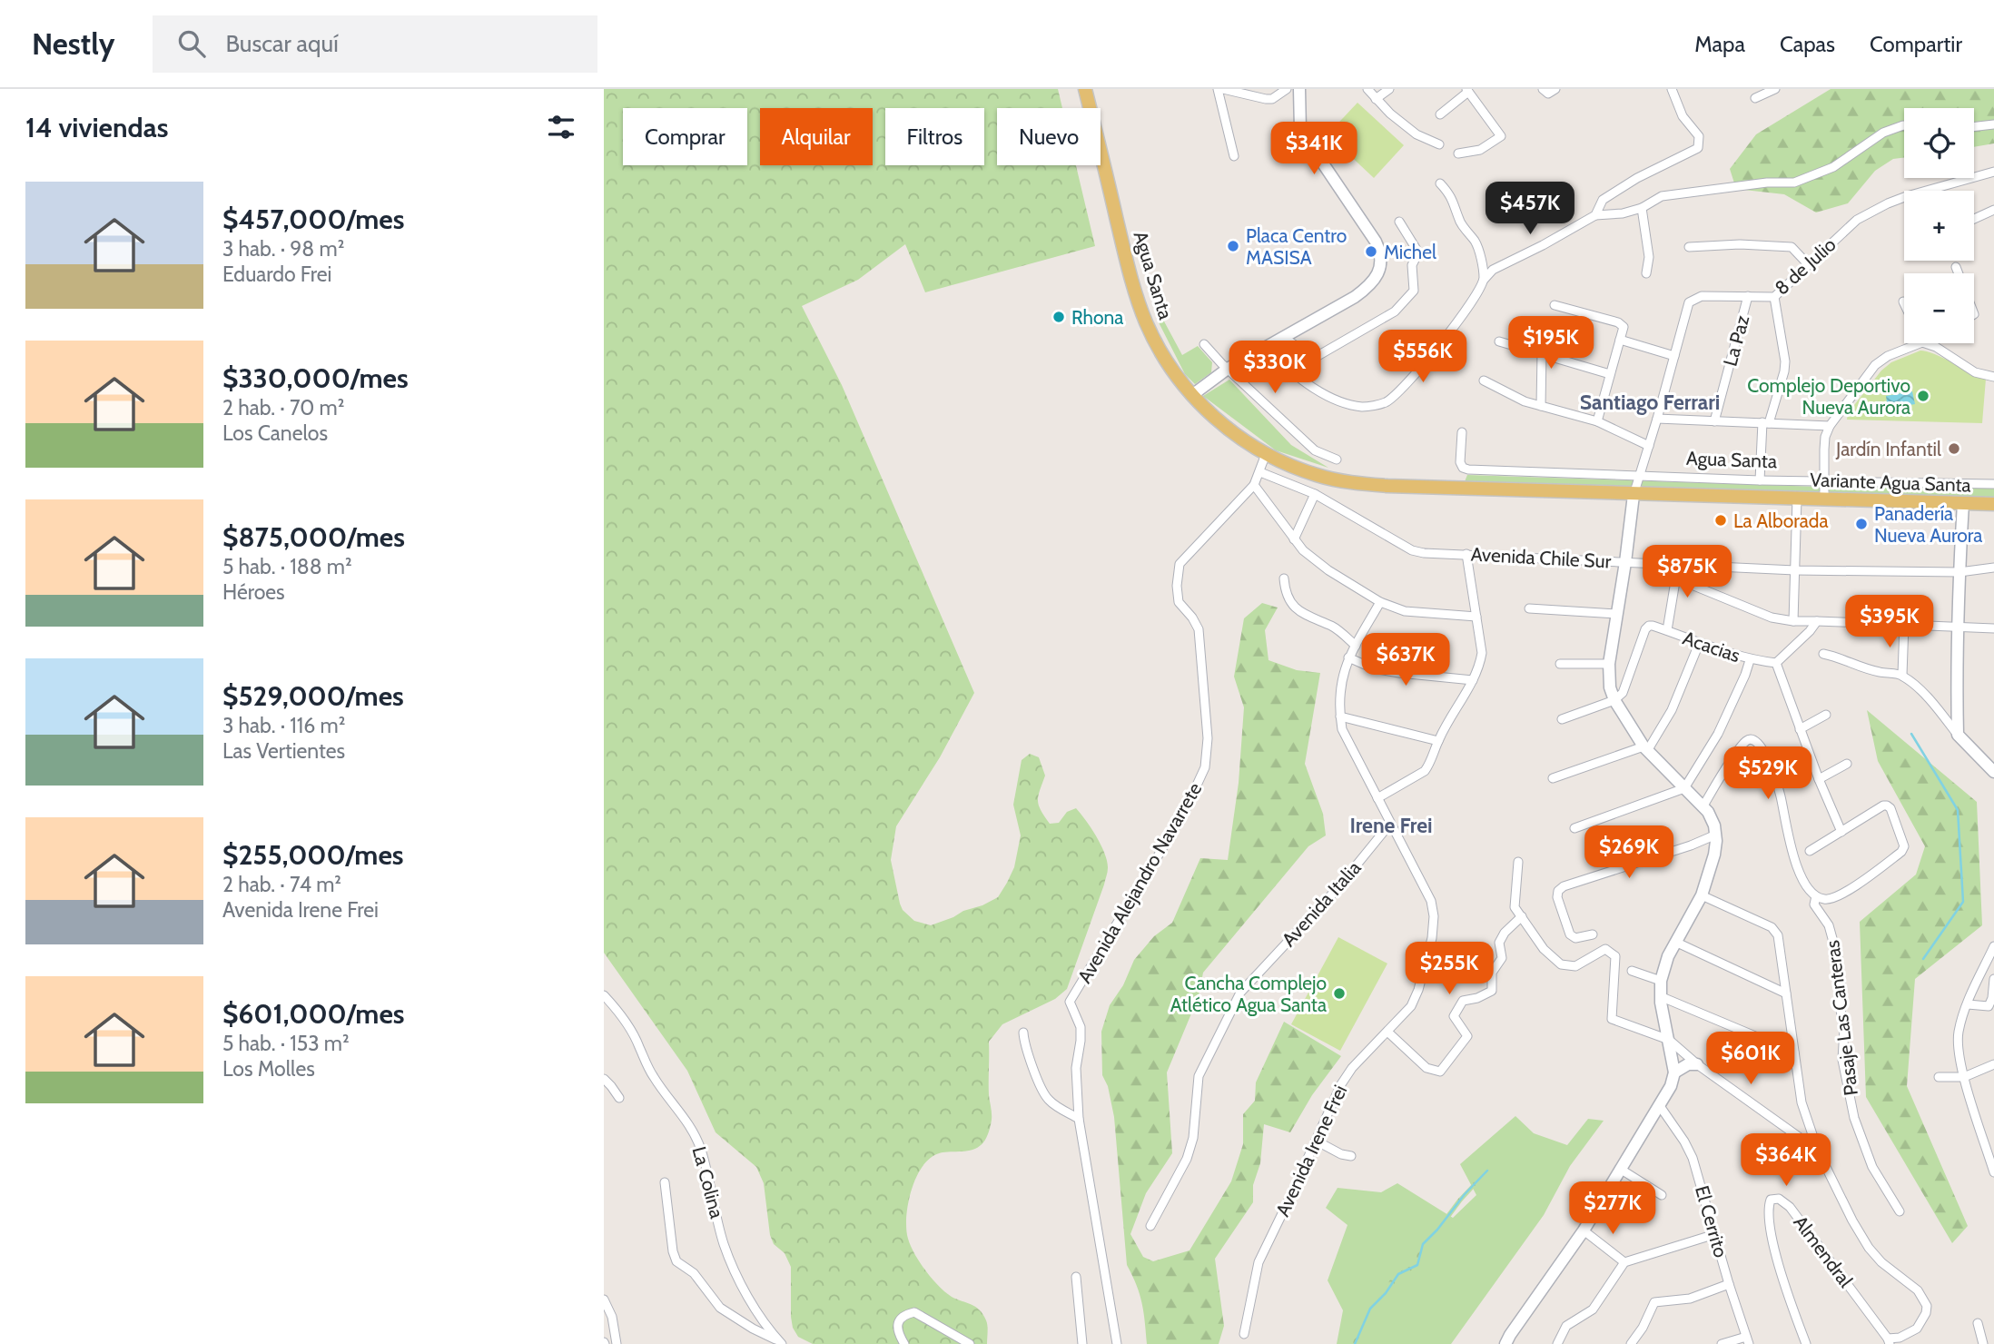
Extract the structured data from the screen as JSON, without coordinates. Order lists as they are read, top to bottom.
{
  "streets": {
    "main road": ["Agua Santa", "Variante Agua Santa"],
    "street": [
      "8 de Julio",
      "La Paz",
      "Avenida Chile Sur",
      "Acacias",
      "Avenida Alejandro Navarrete",
      "Avenida Italia",
      "Pasaje Las Canteras",
      "Avenida Irene Frei",
      "La Colina",
      "El Cerrito",
      "Almendral"
    ]
  },
  "crossings": [
    ["8 de Julio", "Agua Santa"],
    ["8 de Julio", "La Paz"],
    ["8 de Julio", "Variante Agua Santa"],
    ["Agua Santa", "Variante Agua Santa"],
    ["Agua Santa", "Avenida Alejandro Navarrete"],
    ["Avenida Chile Sur", "Avenida Alejandro Navarrete"],
    ["Avenida Italia", "Avenida Irene Frei"]
  ],
  "districts": ["Santiago Ferrari", "Irene Frei"],
  "places": [
    "Placa Centro MASISA",
    "Michel",
    "Rhona",
    "Complejo Deportivo Nueva Aurora",
    "Jardín Infantil",
    "La Alborada",
    "Panadería Nueva Aurora",
    "Cancha Complejo Atlético Agua Santa"
  ],
  "page": {
    "header": "Nestly",
    "search": "Buscar aquí",
    "nav": ["Mapa", "Capas", "Compartir"],
    "heading": "14 viviendas",
    "map_buttons": ["+", "−"],
    "chip": [
      "Comprar",
      "Alquilar",
      "Filtros",
      "Nuevo"
    ],
    "price": [
      "$341K",
      "$457K",
      "$195K",
      "$556K",
      "$330K",
      "$875K",
      "$395K",
      "$637K",
      "$529K",
      "$269K",
      "$255K",
      "$601K",
      "$364K",
      "$277K"
    ],
    "list": [
      {
        "name": "$457,000/mes",
        "note": "3 hab. · 98 m² · Eduardo Frei"
      },
      {
        "name": "$330,000/mes",
        "note": "2 hab. · 70 m² · Los Canelos"
      },
      {
        "name": "$875,000/mes",
        "note": "5 hab. · 188 m² · Héroes"
      },
      {
        "name": "$529,000/mes",
        "note": "3 hab. · 116 m² · Las Vertientes"
      },
      {
        "name": "$255,000/mes",
        "note": "2 hab. · 74 m² · Avenida Irene Frei"
      },
      {
        "name": "$601,000/mes",
        "note": "5 hab. · 153 m² · Los Molles"
      }
    ]
  }
}
